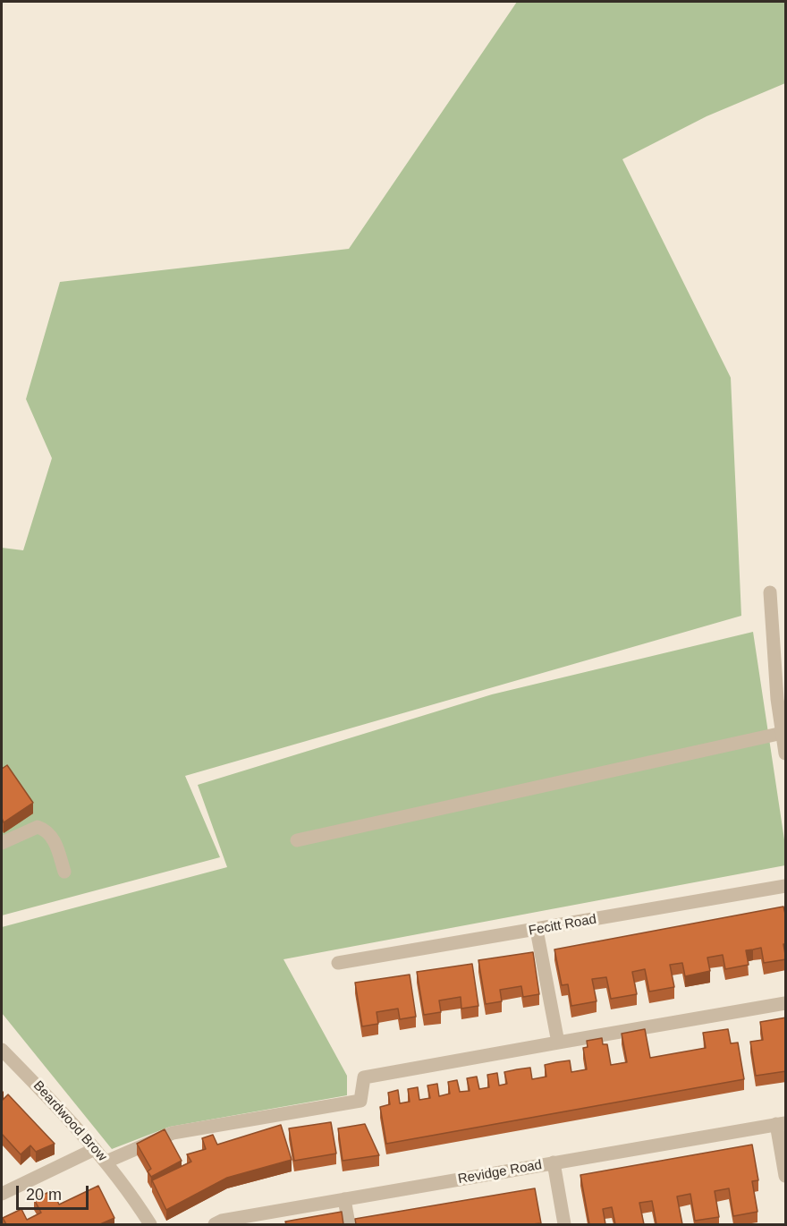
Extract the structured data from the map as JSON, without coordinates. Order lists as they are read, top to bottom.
{
  "streets": {
    "street": ["Fecitt Road", "Beardwood Brow", "Revidge Road"]
  },
  "scale_bar": "20 m"
}
